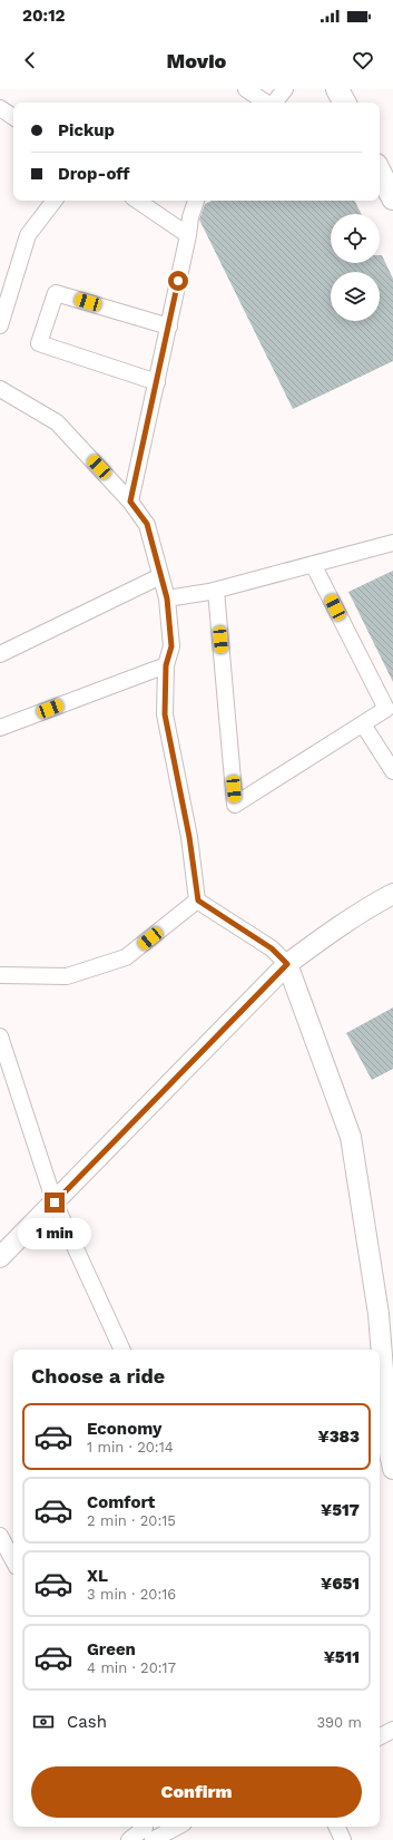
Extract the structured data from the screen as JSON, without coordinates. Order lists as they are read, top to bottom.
{
  "page": {
    "status": "20:12",
    "header": "Movio",
    "banner": ["Pickup", "Drop-off"],
    "bubble": "1 min",
    "heading": "Choose a ride",
    "list": [
      {
        "name": "Economy",
        "note": "1 min · 20:14",
        "value": "¥383"
      },
      {
        "name": "Comfort",
        "note": "2 min · 20:15",
        "value": "¥517"
      },
      {
        "name": "XL",
        "note": "3 min · 20:16",
        "value": "¥651"
      },
      {
        "name": "Green",
        "note": "4 min · 20:17",
        "value": "¥511"
      }
    ],
    "pay": ["Cash", "390 m"],
    "buttons": "Confirm"
  }
}
